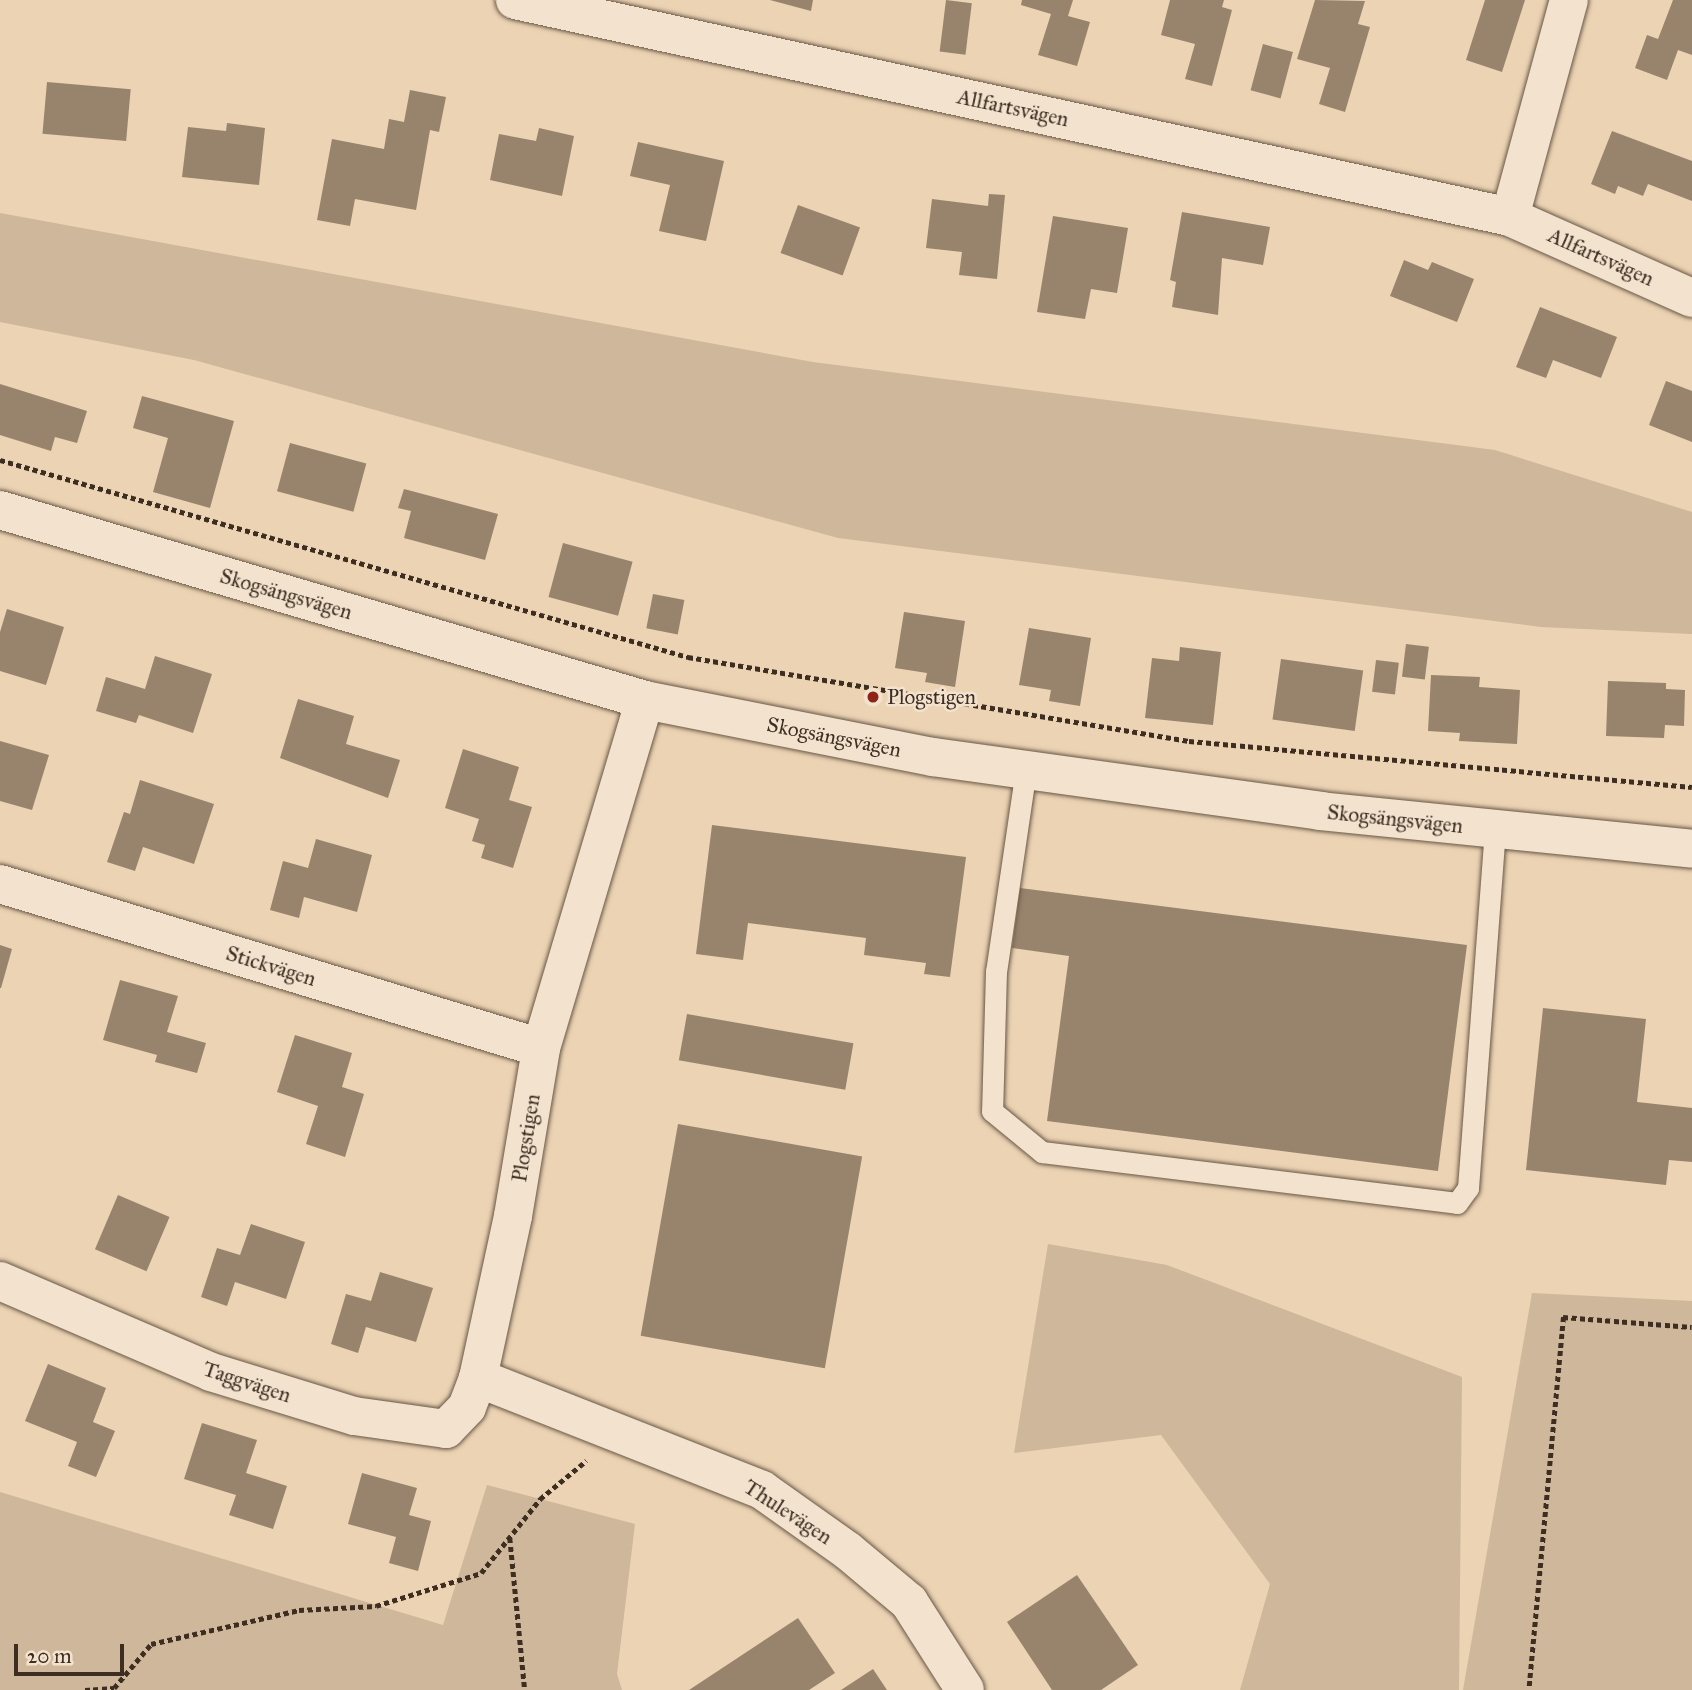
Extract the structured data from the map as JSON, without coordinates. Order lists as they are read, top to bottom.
{
  "streets": {
    "street": [
      "Allfartsvägen",
      "Skogsängsvägen",
      "Stickvägen",
      "Plogstigen",
      "Taggvägen",
      "Thulevägen"
    ]
  },
  "crossings": [
    ["Skogsängsvägen", "Plogstigen"],
    ["Stickvägen", "Plogstigen"],
    ["Plogstigen", "Taggvägen"],
    ["Plogstigen", "Thulevägen"],
    ["Taggvägen", "Thulevägen"]
  ],
  "places": ["Plogstigen"],
  "scale_bar": "20 m"
}
